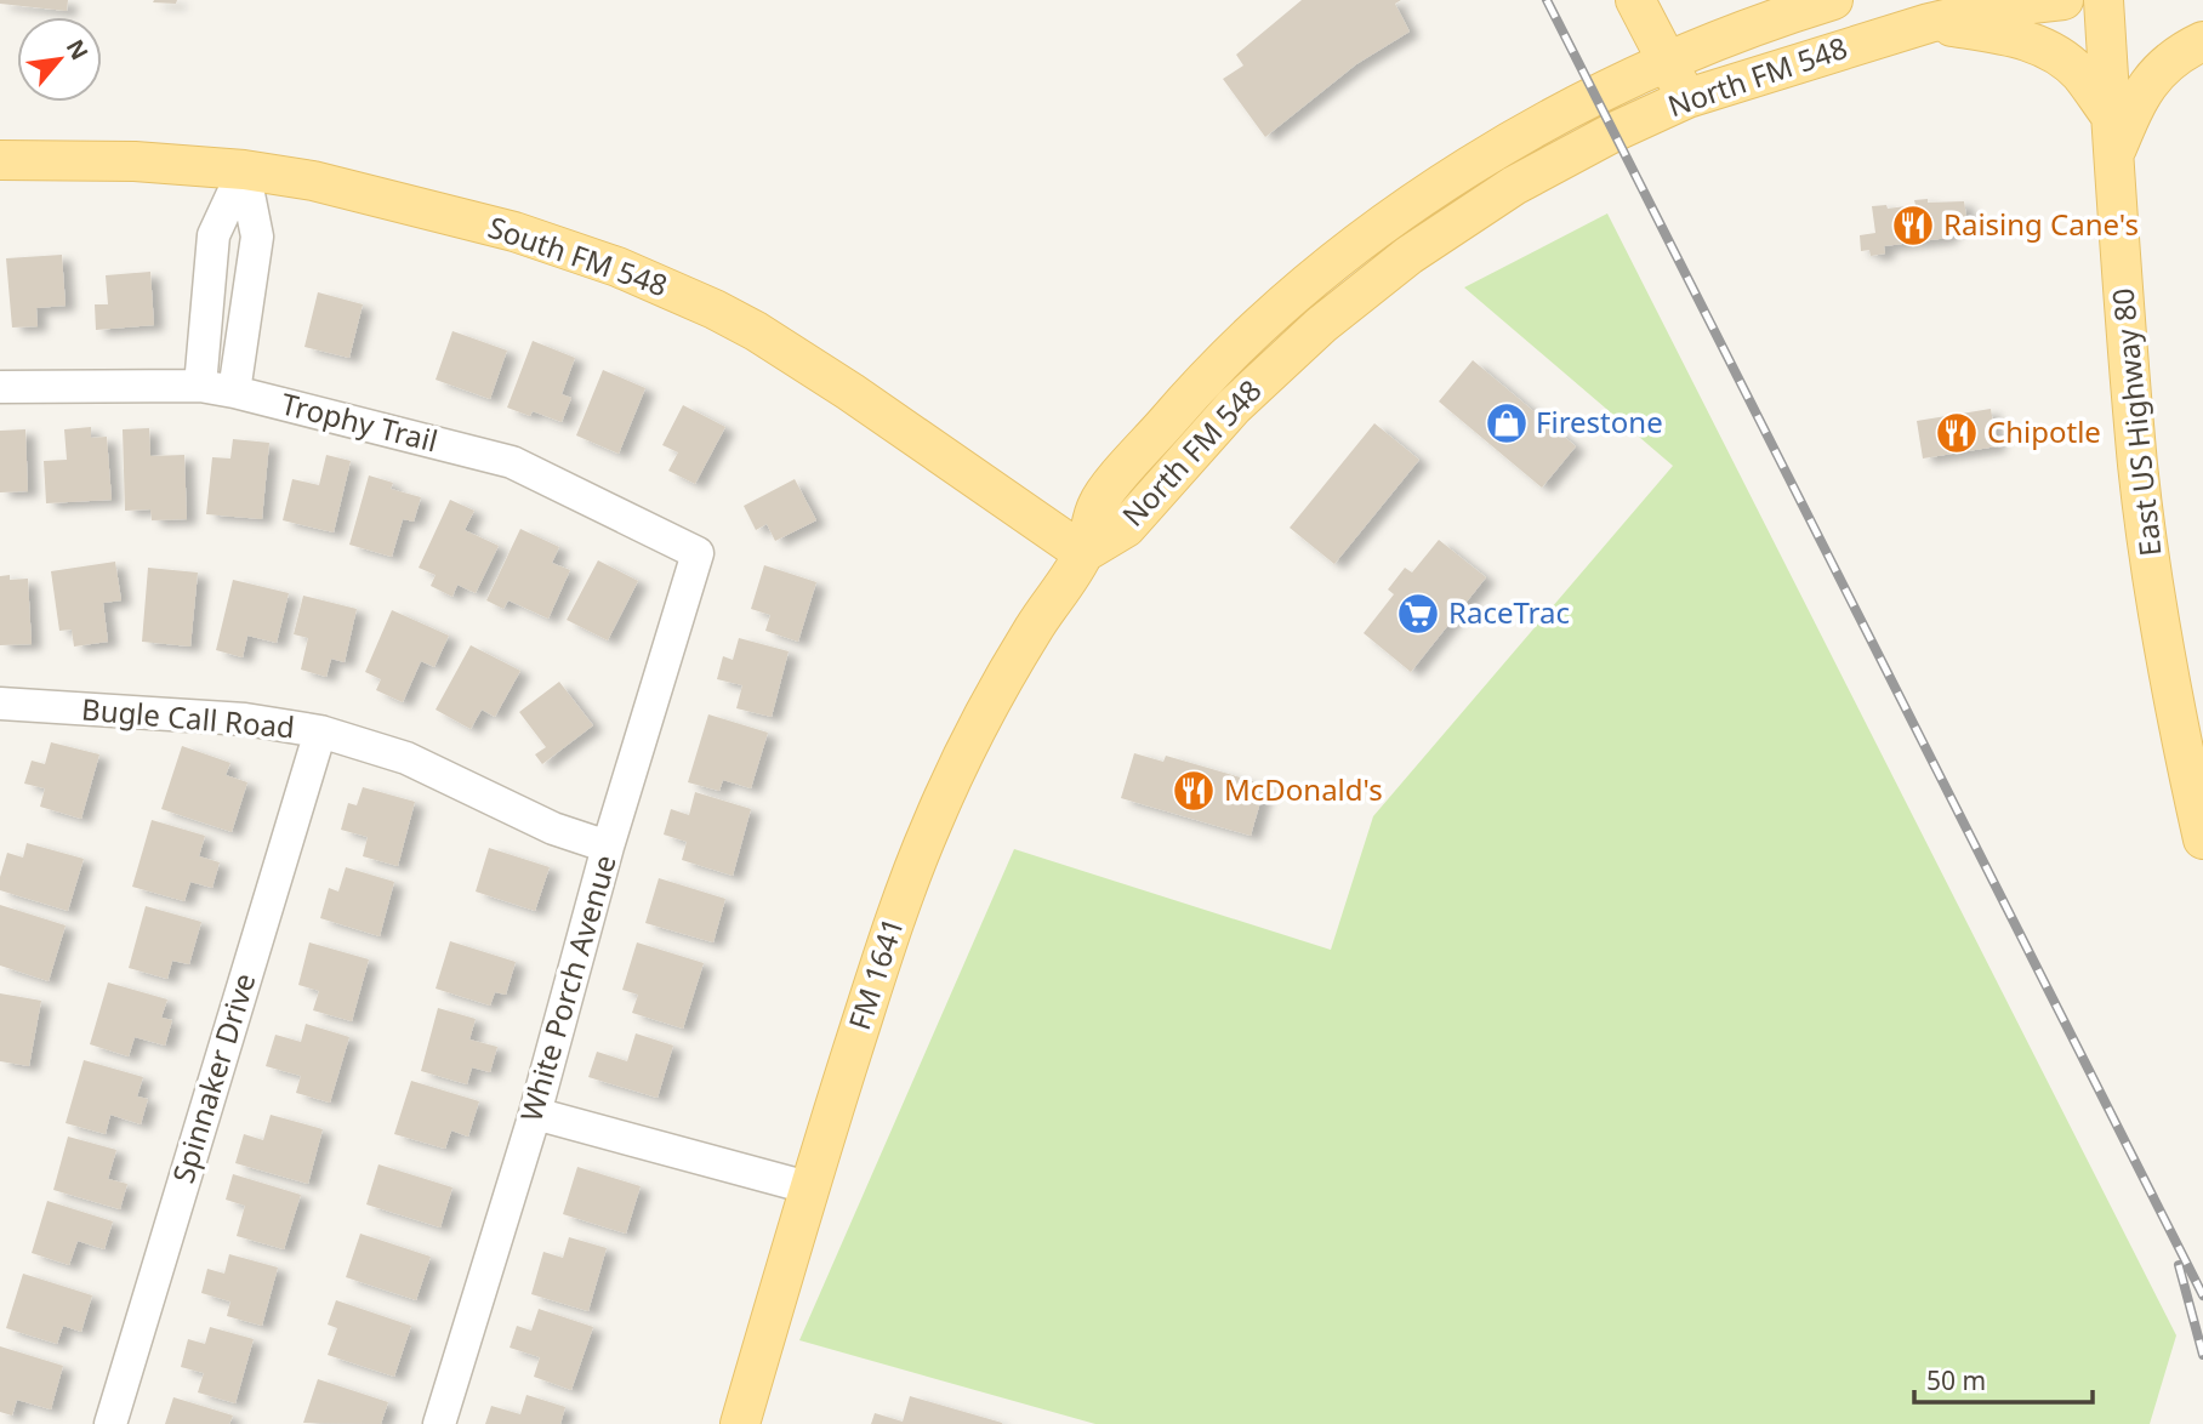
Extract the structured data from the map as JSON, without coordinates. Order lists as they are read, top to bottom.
{
  "streets": {
    "main road": [
      "North FM 548",
      "South FM 548",
      "East US Highway 80",
      "FM 1641"
    ],
    "street": [
      "Trophy Trail",
      "Bugle Call Road",
      "White Porch Avenue",
      "Spinnaker Drive"
    ]
  },
  "crossings": [
    ["North FM 548", "South FM 548"],
    ["North FM 548", "FM 1641"],
    ["South FM 548", "FM 1641"],
    ["Trophy Trail", "White Porch Avenue"],
    ["Bugle Call Road", "White Porch Avenue"],
    ["Bugle Call Road", "Spinnaker Drive"]
  ],
  "places": {
    "restaurant": ["Raising Cane's", "Chipotle", "McDonald's"],
    "shop": ["Firestone"],
    "supermarket": ["RaceTrac"]
  },
  "scale_bar": "50 m",
  "north": "top right"
}
